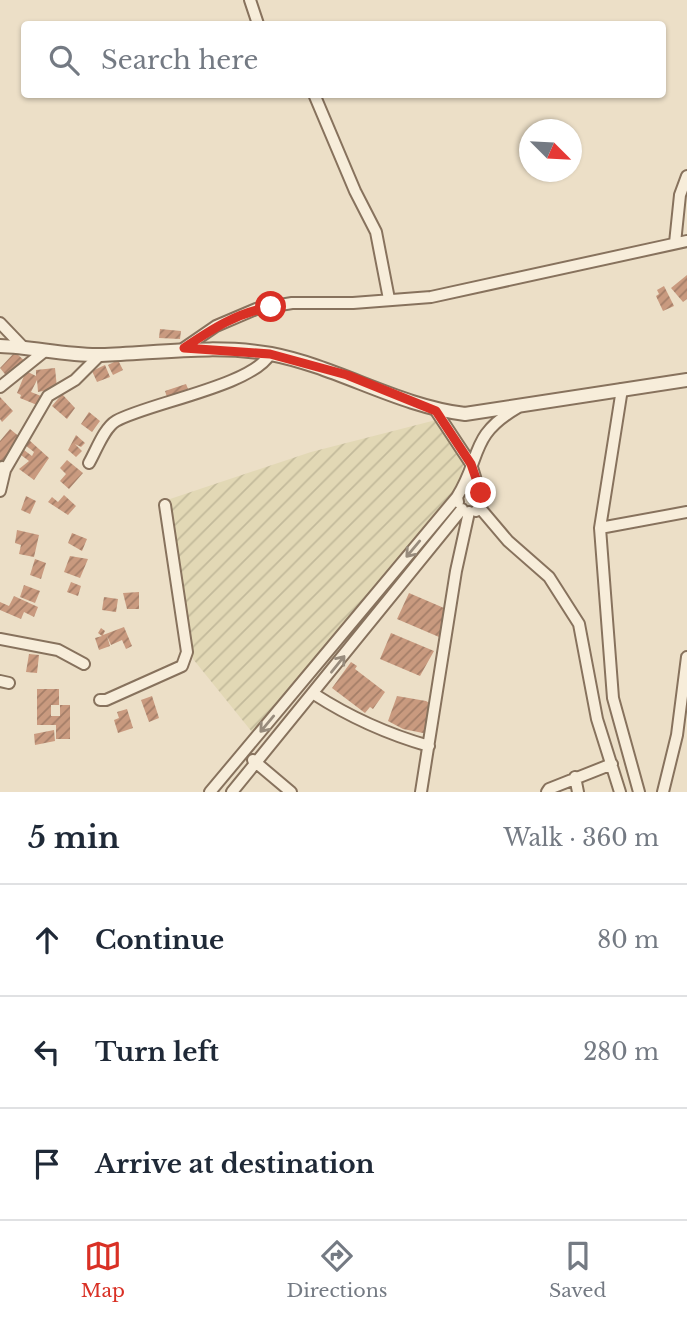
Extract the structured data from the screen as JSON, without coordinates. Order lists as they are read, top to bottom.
{
  "north": "bottom right",
  "page": {
    "search": "Search here",
    "heading": ["5 min", "Walk · 360 m"],
    "list": [
      ["Continue", "80 m"],
      ["Turn left", "280 m"],
      "Arrive at destination"
    ],
    "nav": ["Map", "Directions", "Saved"]
  }
}
